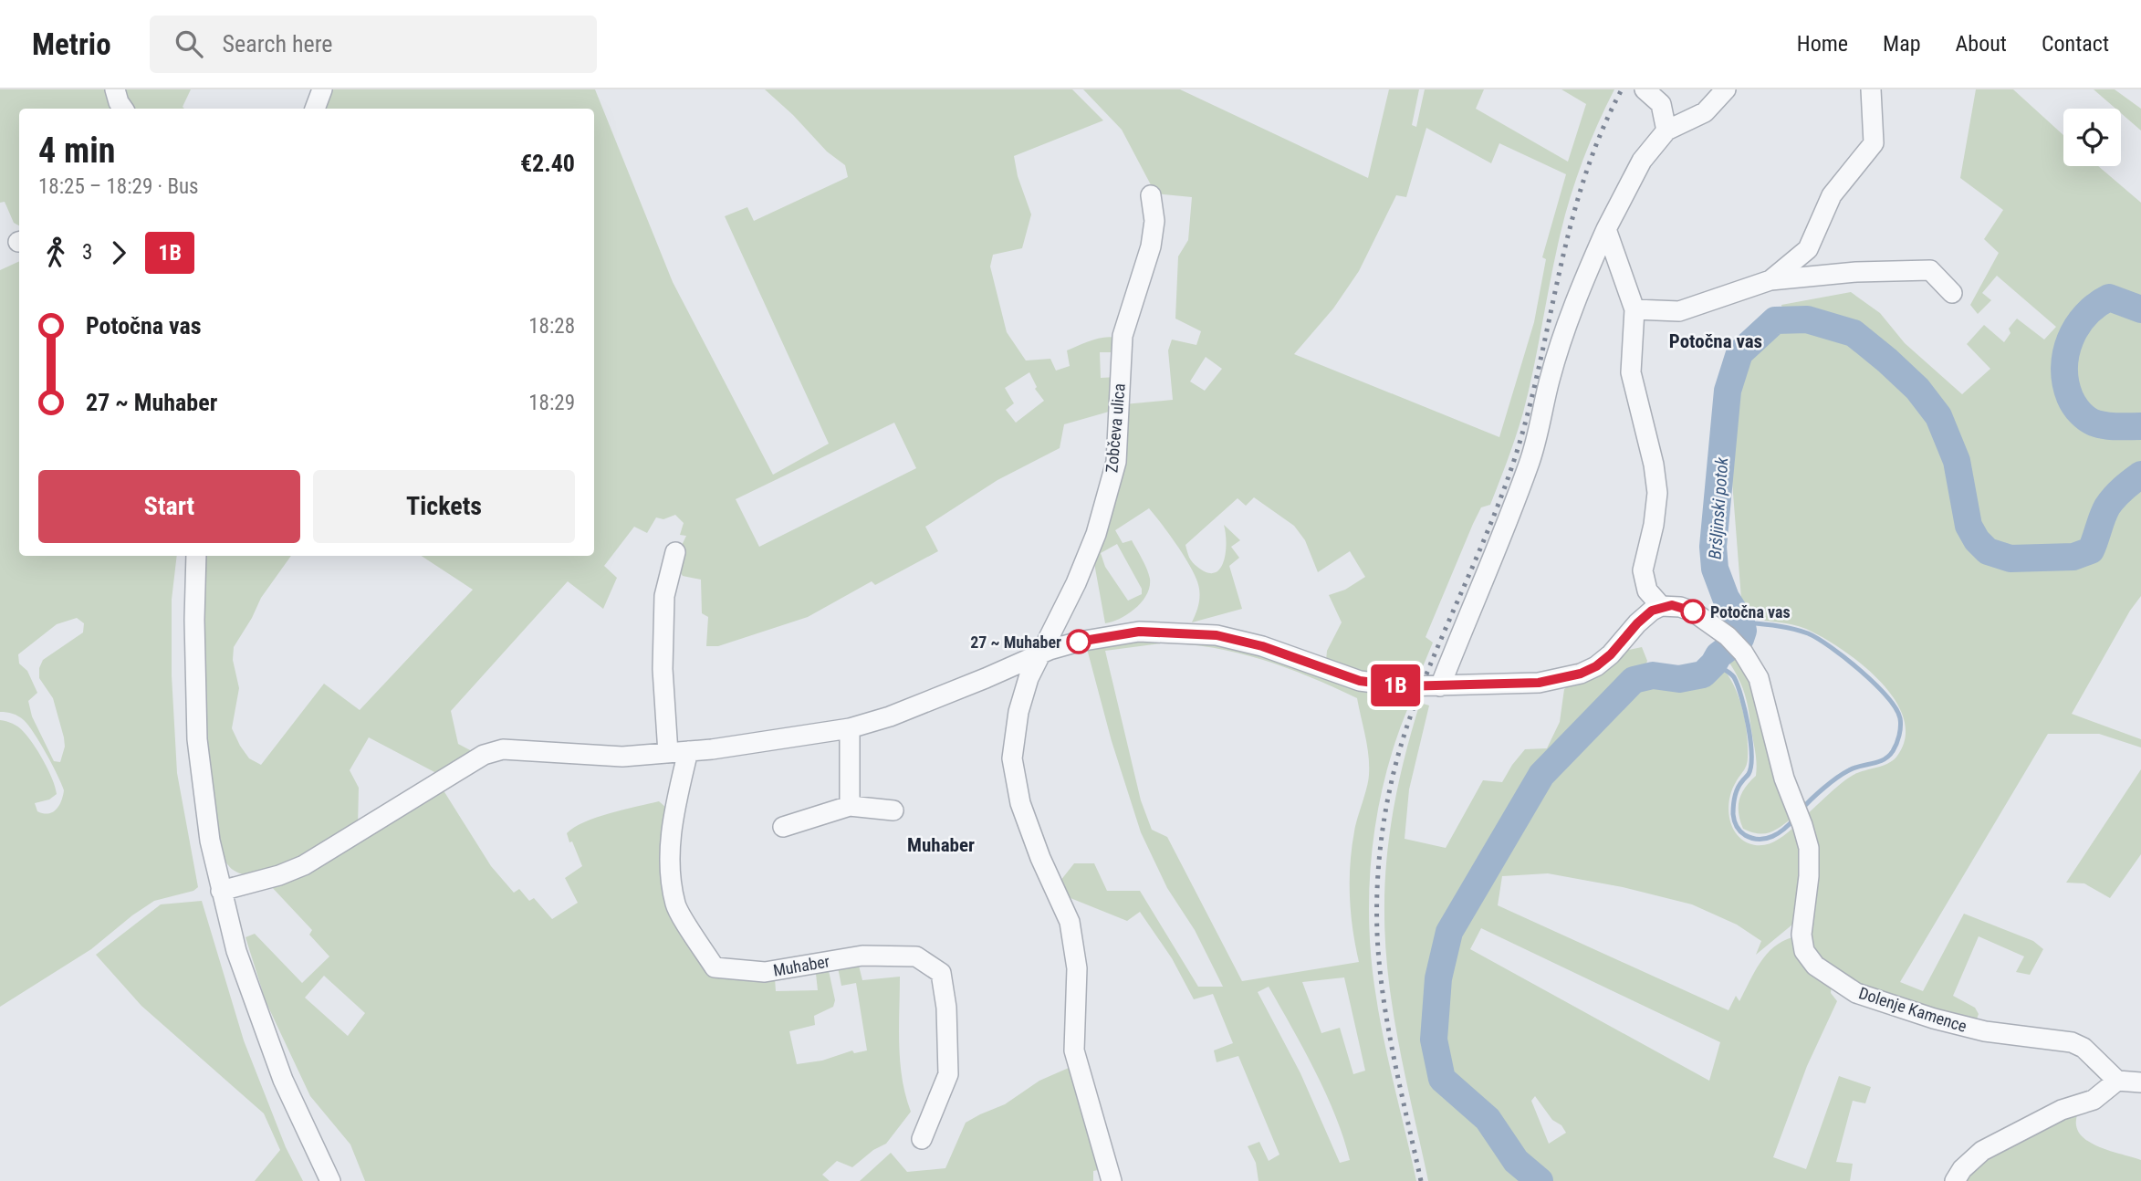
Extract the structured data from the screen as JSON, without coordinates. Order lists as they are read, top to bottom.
{
  "streets": {
    "street": ["Zobčeva ulica", "Muhaber", "Dolenje Kamence"]
  },
  "districts": ["Potočna vas", "Muhaber"],
  "water": ["Bršljinski potok"],
  "places": ["Potočna vas", "27 ~ Muhaber"],
  "lines": ["bus line 1B"],
  "page": {
    "header": "Metrio",
    "search": "Search here",
    "nav": [
      "Home",
      "Map",
      "About",
      "Contact"
    ],
    "on_map": "1B",
    "heading": ["4 min", "18:25 – 18:29 · Bus", "€2.40"],
    "legs": ["3", "1B"],
    "list": [
      {
        "name": "Potočna vas",
        "value": "18:28"
      },
      {
        "name": "27 ~ Muhaber",
        "value": "18:29"
      }
    ],
    "buttons": ["Start", "Tickets"]
  }
}
